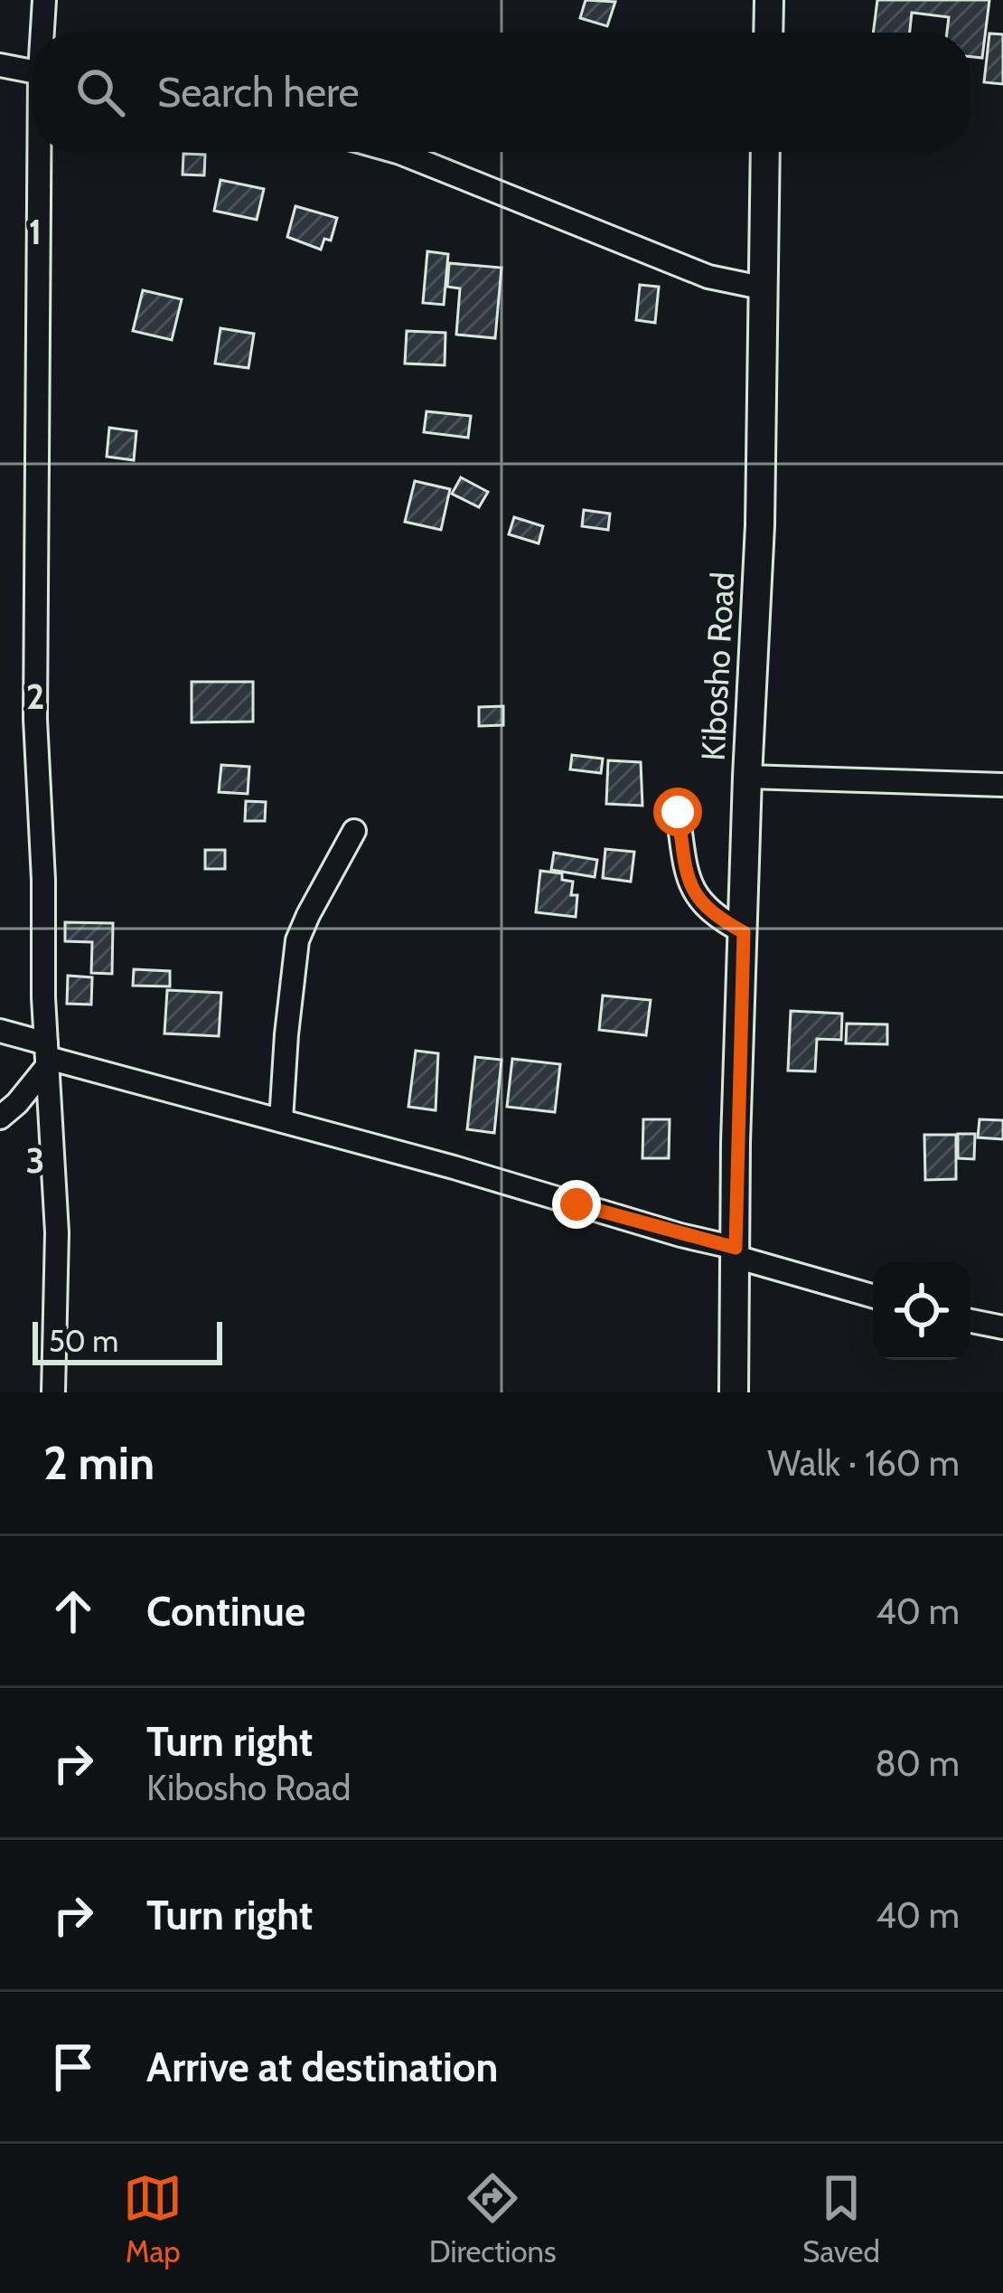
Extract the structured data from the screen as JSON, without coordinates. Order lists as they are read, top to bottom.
{
  "streets": {
    "street": ["Kibosho Road"]
  },
  "scale_bar": "50 m",
  "page": {
    "search": "Search here",
    "scale": "50 m",
    "heading": ["2 min", "Walk · 160 m"],
    "list": [
      ["Continue", "40 m"],
      ["Turn right", "Kibosho Road", "80 m"],
      ["Turn right", "40 m"],
      "Arrive at destination"
    ],
    "nav": ["Map", "Directions", "Saved"]
  },
  "grid": {
    "rows": ["1", "2", "3"]
  }
}
